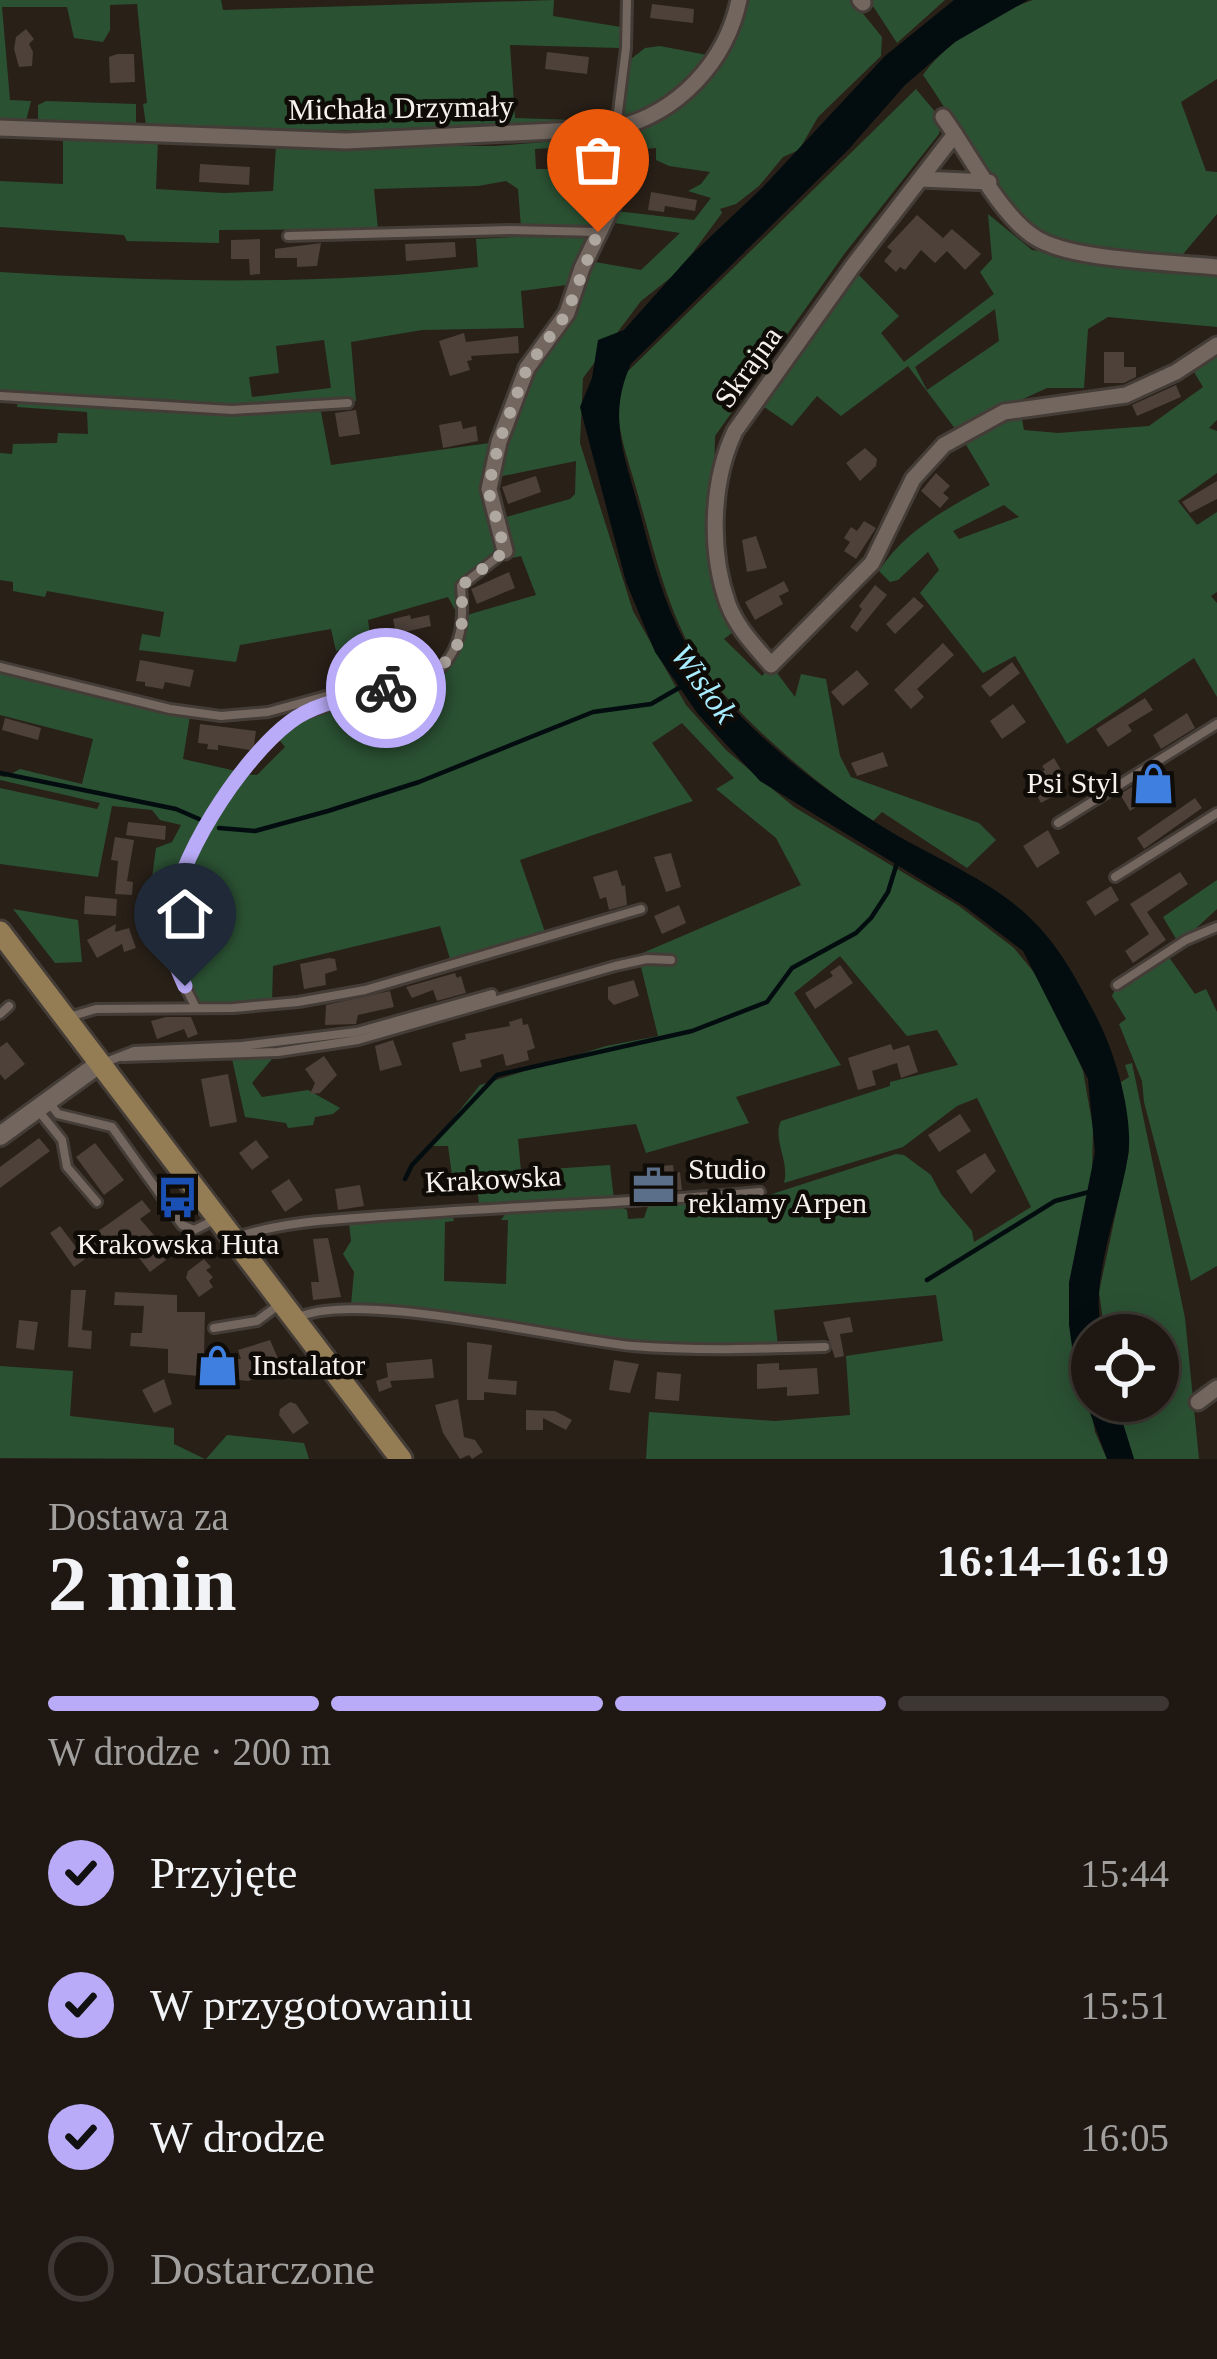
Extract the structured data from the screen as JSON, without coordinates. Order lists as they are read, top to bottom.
{
  "streets": {
    "street": ["Michała Drzymały", "Skrajna"],
    "lane": ["Krakowska"]
  },
  "water": ["Wisłok"],
  "places": {
    "shop": ["Psi Styl", "Instalator"],
    "office": ["Studio reklamy Arpen"],
    "bus stop": ["Krakowska Huta"]
  },
  "page": {
    "heading": ["2 min", "Dostawa za", "16:14–16:19"],
    "bar": "W drodze · 200 m",
    "list": [
      ["Przyjęte", "15:44"],
      ["W przygotowaniu", "15:51"],
      ["W drodze", "16:05"],
      "Dostarczone"
    ]
  }
}
